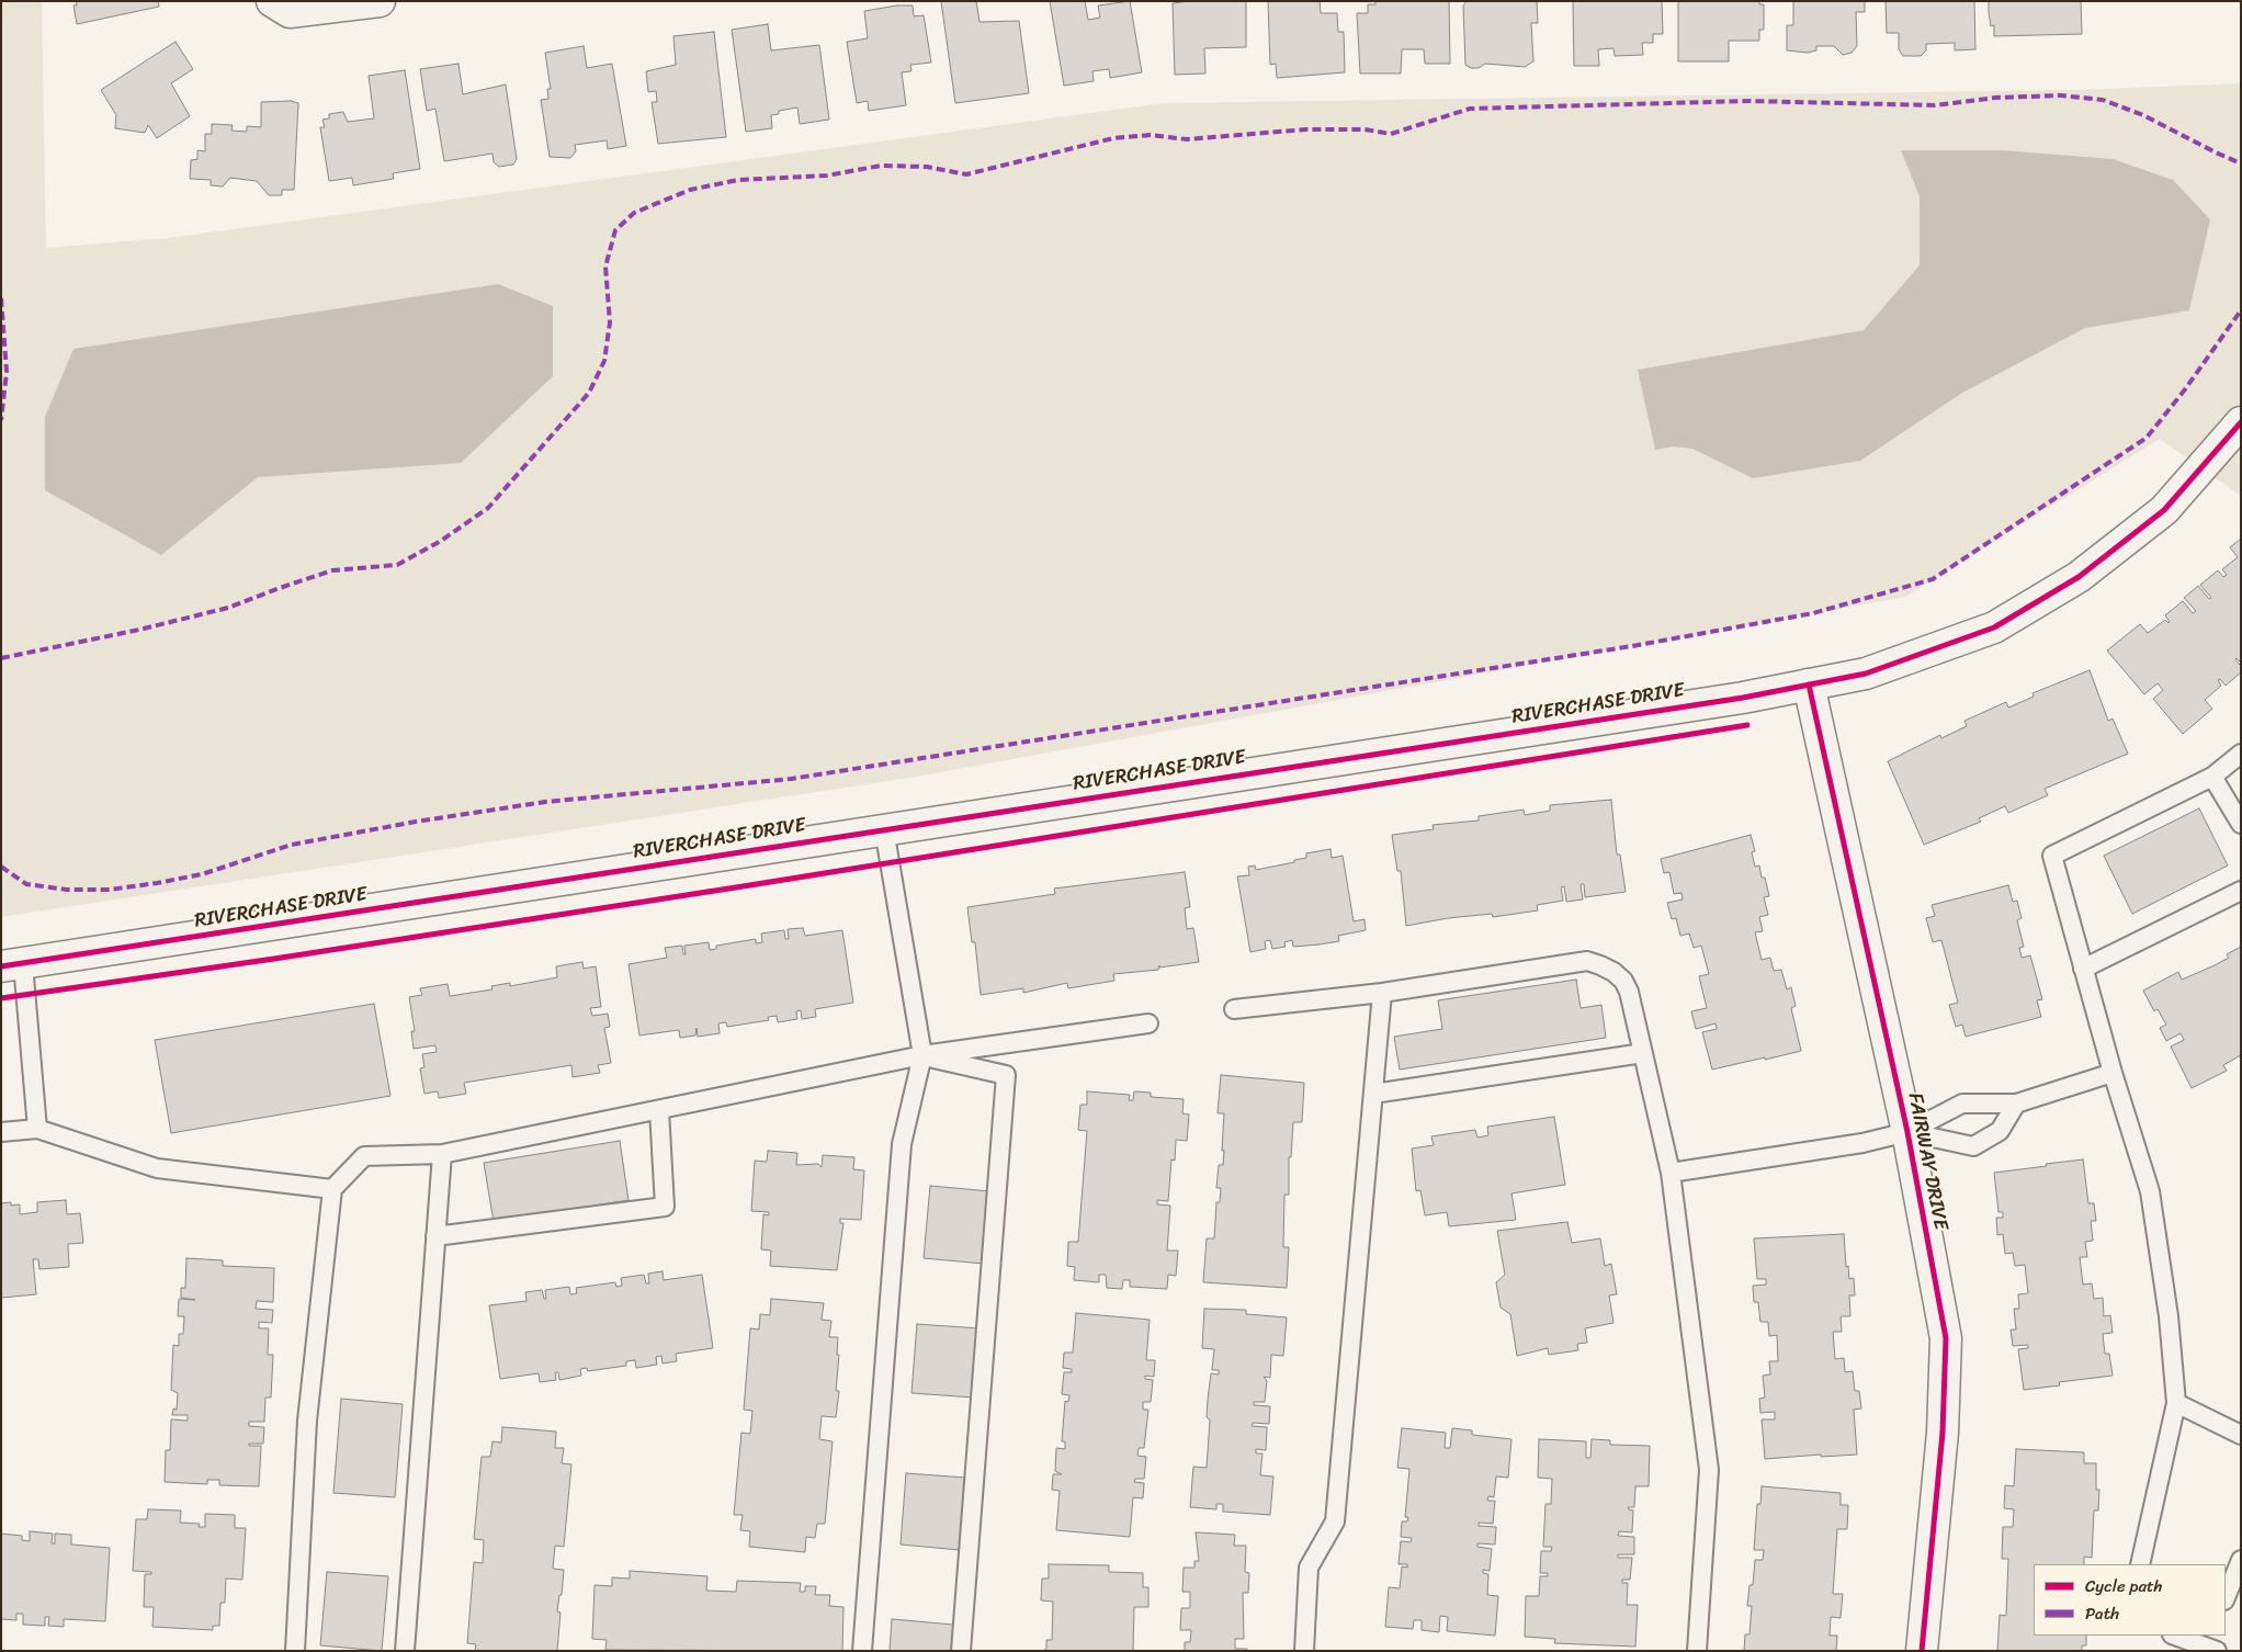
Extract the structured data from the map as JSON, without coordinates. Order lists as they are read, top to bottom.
{
  "streets": {
    "street": ["RIVERCHASE DRIVE", "FAIRWAY DRIVE"]
  },
  "crossings": [
    ["RIVERCHASE DRIVE", "FAIRWAY DRIVE"]
  ],
  "legend": ["Cycle path", "Path"]
}
